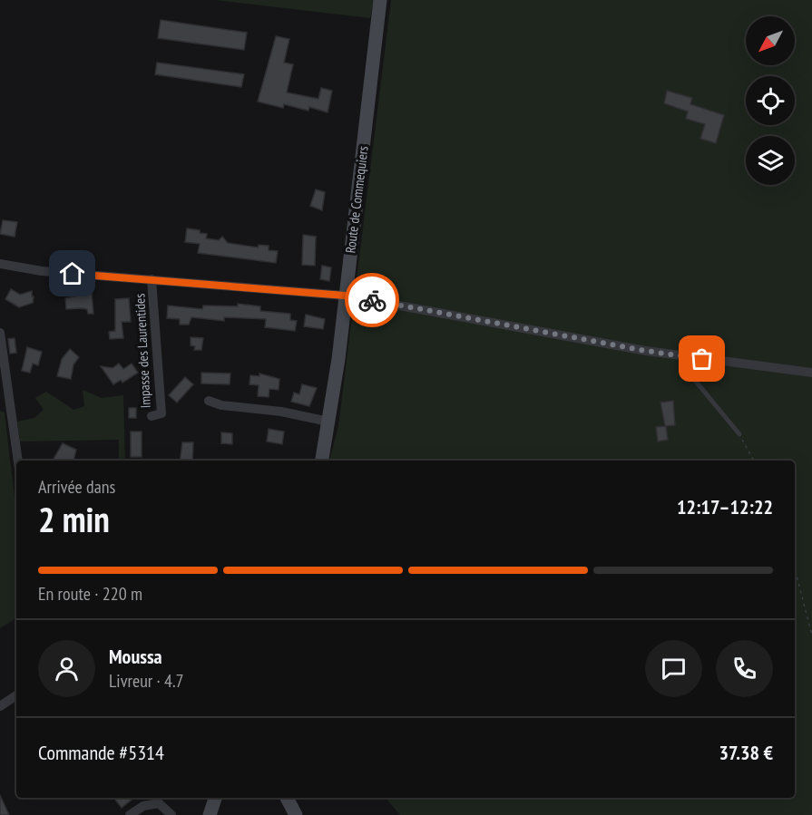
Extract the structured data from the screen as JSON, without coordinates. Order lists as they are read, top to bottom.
{
  "streets": {
    "street": ["Route de Commequiers", "Impasse des Laurentides"]
  },
  "north": "bottom left",
  "page": {
    "heading": ["2 min", "Arrivée dans", "12:17–12:22"],
    "panel": [
      "Moussa",
      "Livreur · 4.7",
      "Commande #5314",
      "37.38 €"
    ],
    "bar": "En route · 220 m"
  }
}
